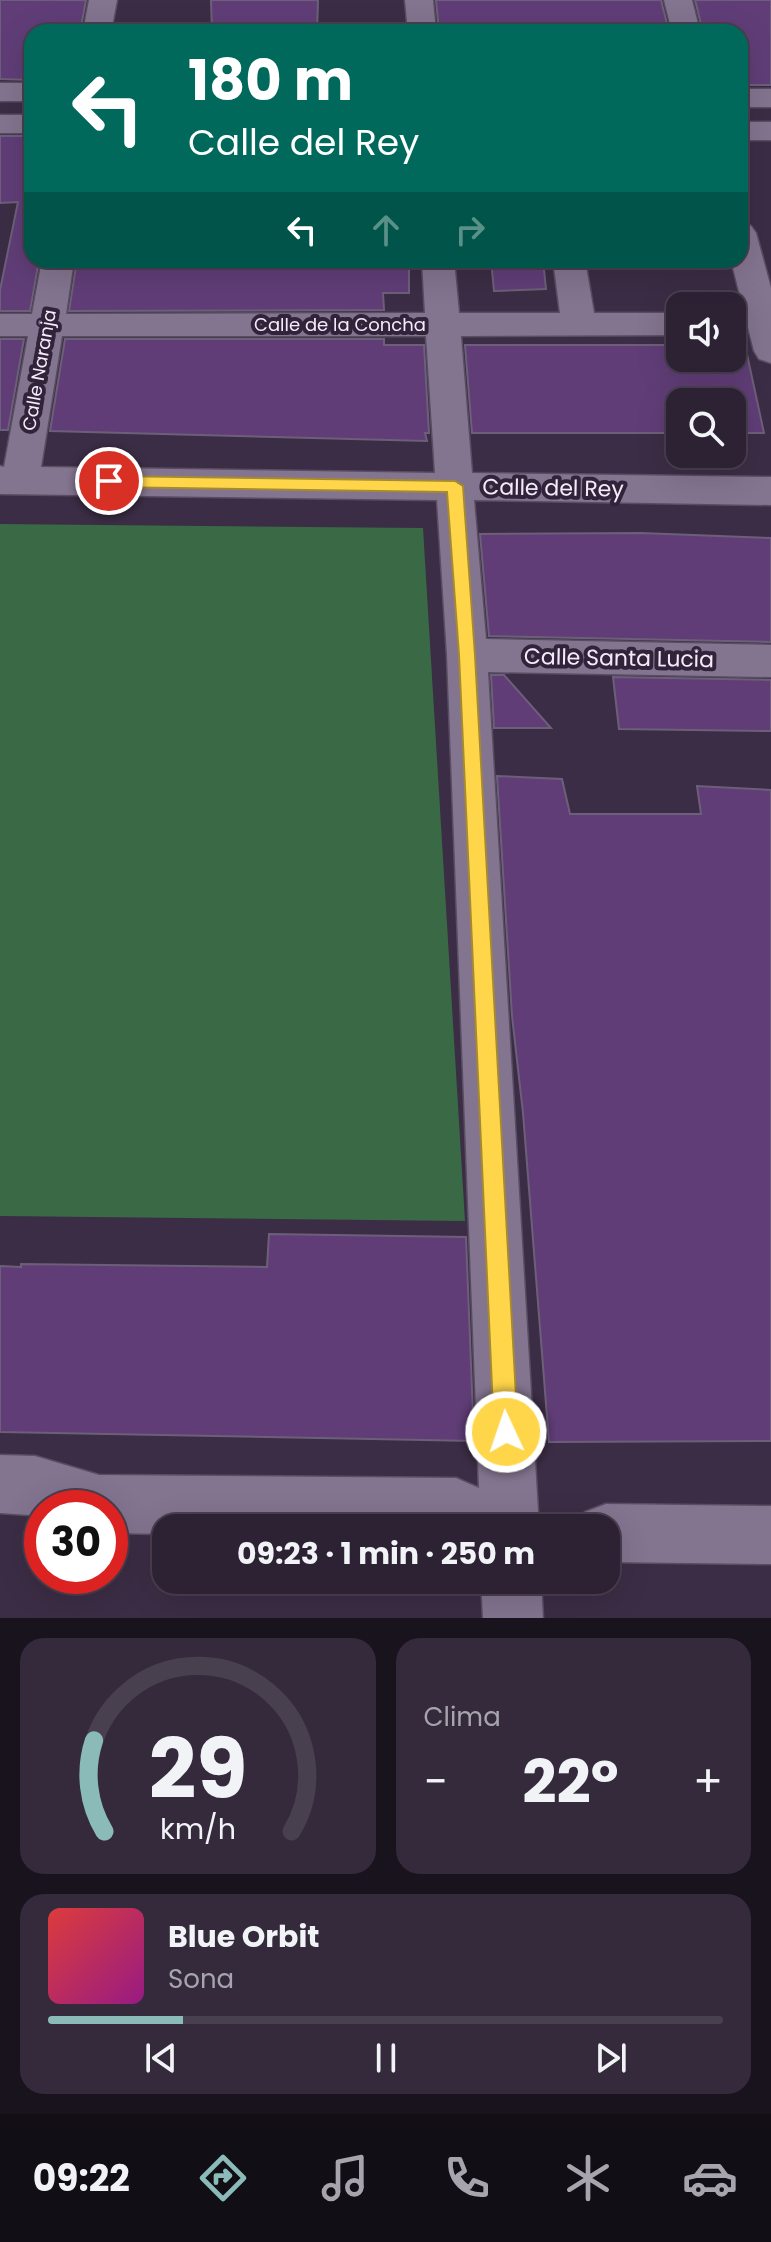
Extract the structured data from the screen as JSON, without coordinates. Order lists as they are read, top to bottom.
{
  "streets": {
    "street": [
      "Calle de la Concha",
      "Calle Naranja",
      "Calle del Rey",
      "Calle Santa Lucia"
    ]
  },
  "crossings": [
    ["Calle de la Concha", "Calle Naranja"],
    ["Calle Naranja", "Calle del Rey"]
  ],
  "page": {
    "turn": ["180 m", "Calle del Rey"],
    "limit": "30",
    "trip": "09:23 · 1 min · 250 m",
    "tile": "Clima",
    "heat": ["−", "22°", "+"],
    "song": ["Blue Orbit", "Sona"],
    "tabs": "09:22",
    "gauge": ["29", "km/h"]
  }
}
